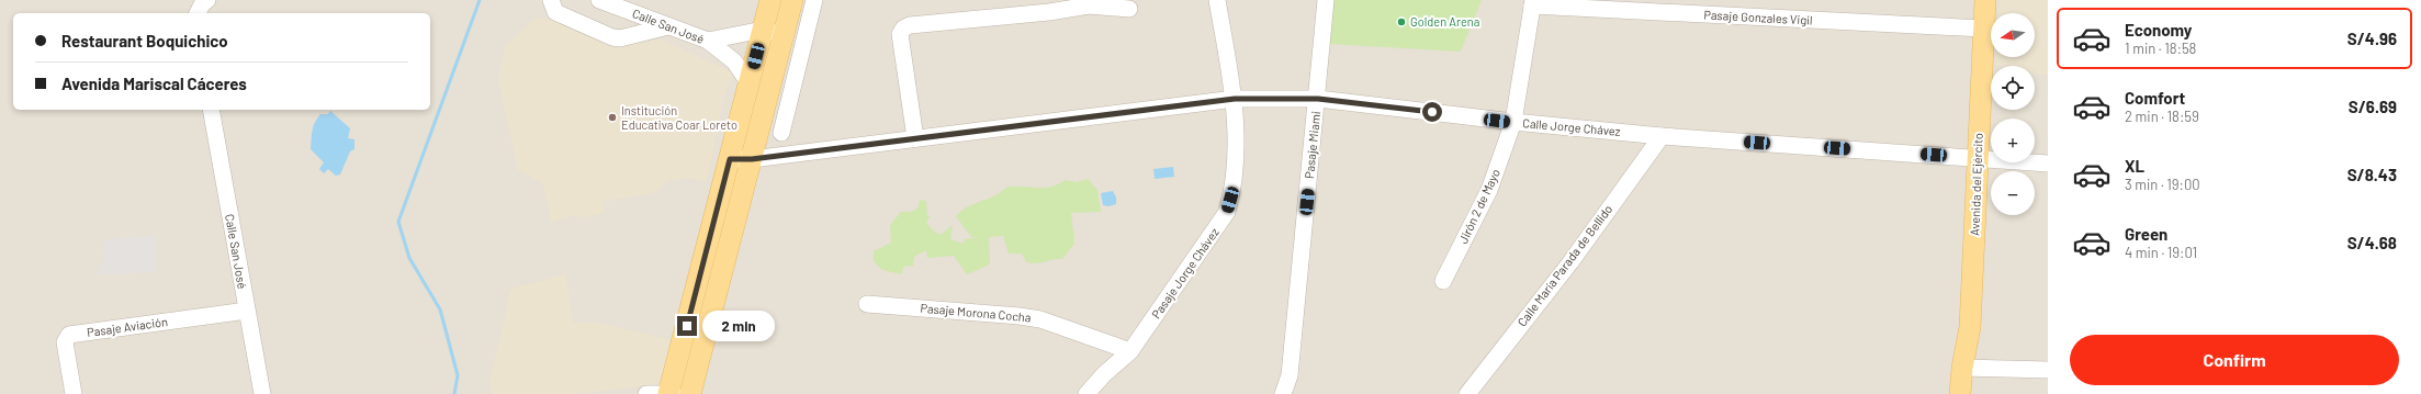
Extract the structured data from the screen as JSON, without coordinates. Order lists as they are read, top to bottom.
{
  "streets": {
    "main road": ["Avenida del Ejército"],
    "street": [
      "Pasaje Gonzales Vigil",
      "Calle San José",
      "Calle Jorge Chávez",
      "Pasaje Miami",
      "Jirón 2 de Mayo",
      "Calle María Parada de Bellido",
      "Pasaje Jorge Chávez",
      "Pasaje Morona Cocha",
      "Pasaje Aviación"
    ]
  },
  "crossings": [
    ["Pasaje Gonzales Vigil", "Avenida del Ejército"],
    ["Pasaje Gonzales Vigil", "Jirón 2 de Mayo"],
    ["Calle San José", "Pasaje Aviación"],
    ["Calle Jorge Chávez", "Pasaje Miami"],
    ["Calle Jorge Chávez", "Avenida del Ejército"],
    ["Calle Jorge Chávez", "Jirón 2 de Mayo"],
    ["Calle Jorge Chávez", "Calle María Parada de Bellido"],
    ["Calle Jorge Chávez", "Pasaje Jorge Chávez"],
    ["Pasaje Jorge Chávez", "Pasaje Morona Cocha"]
  ],
  "places": ["Golden Arena", "Institución Educativa Coar Loreto"],
  "north": "left",
  "page": {
    "list": [
      {
        "name": "Economy",
        "note": "1 min · 18:58",
        "value": "S/4.96"
      },
      {
        "name": "Comfort",
        "note": "2 min · 18:59",
        "value": "S/6.69"
      },
      {
        "name": "XL",
        "note": "3 min · 19:00",
        "value": "S/8.43"
      },
      {
        "name": "Green",
        "note": "4 min · 19:01",
        "value": "S/4.68"
      }
    ],
    "map_buttons": ["+", "−"],
    "banner": ["Restaurant Boquichico", "Avenida Mariscal Cáceres"],
    "bubble": "2 min",
    "buttons": "Confirm"
  }
}
